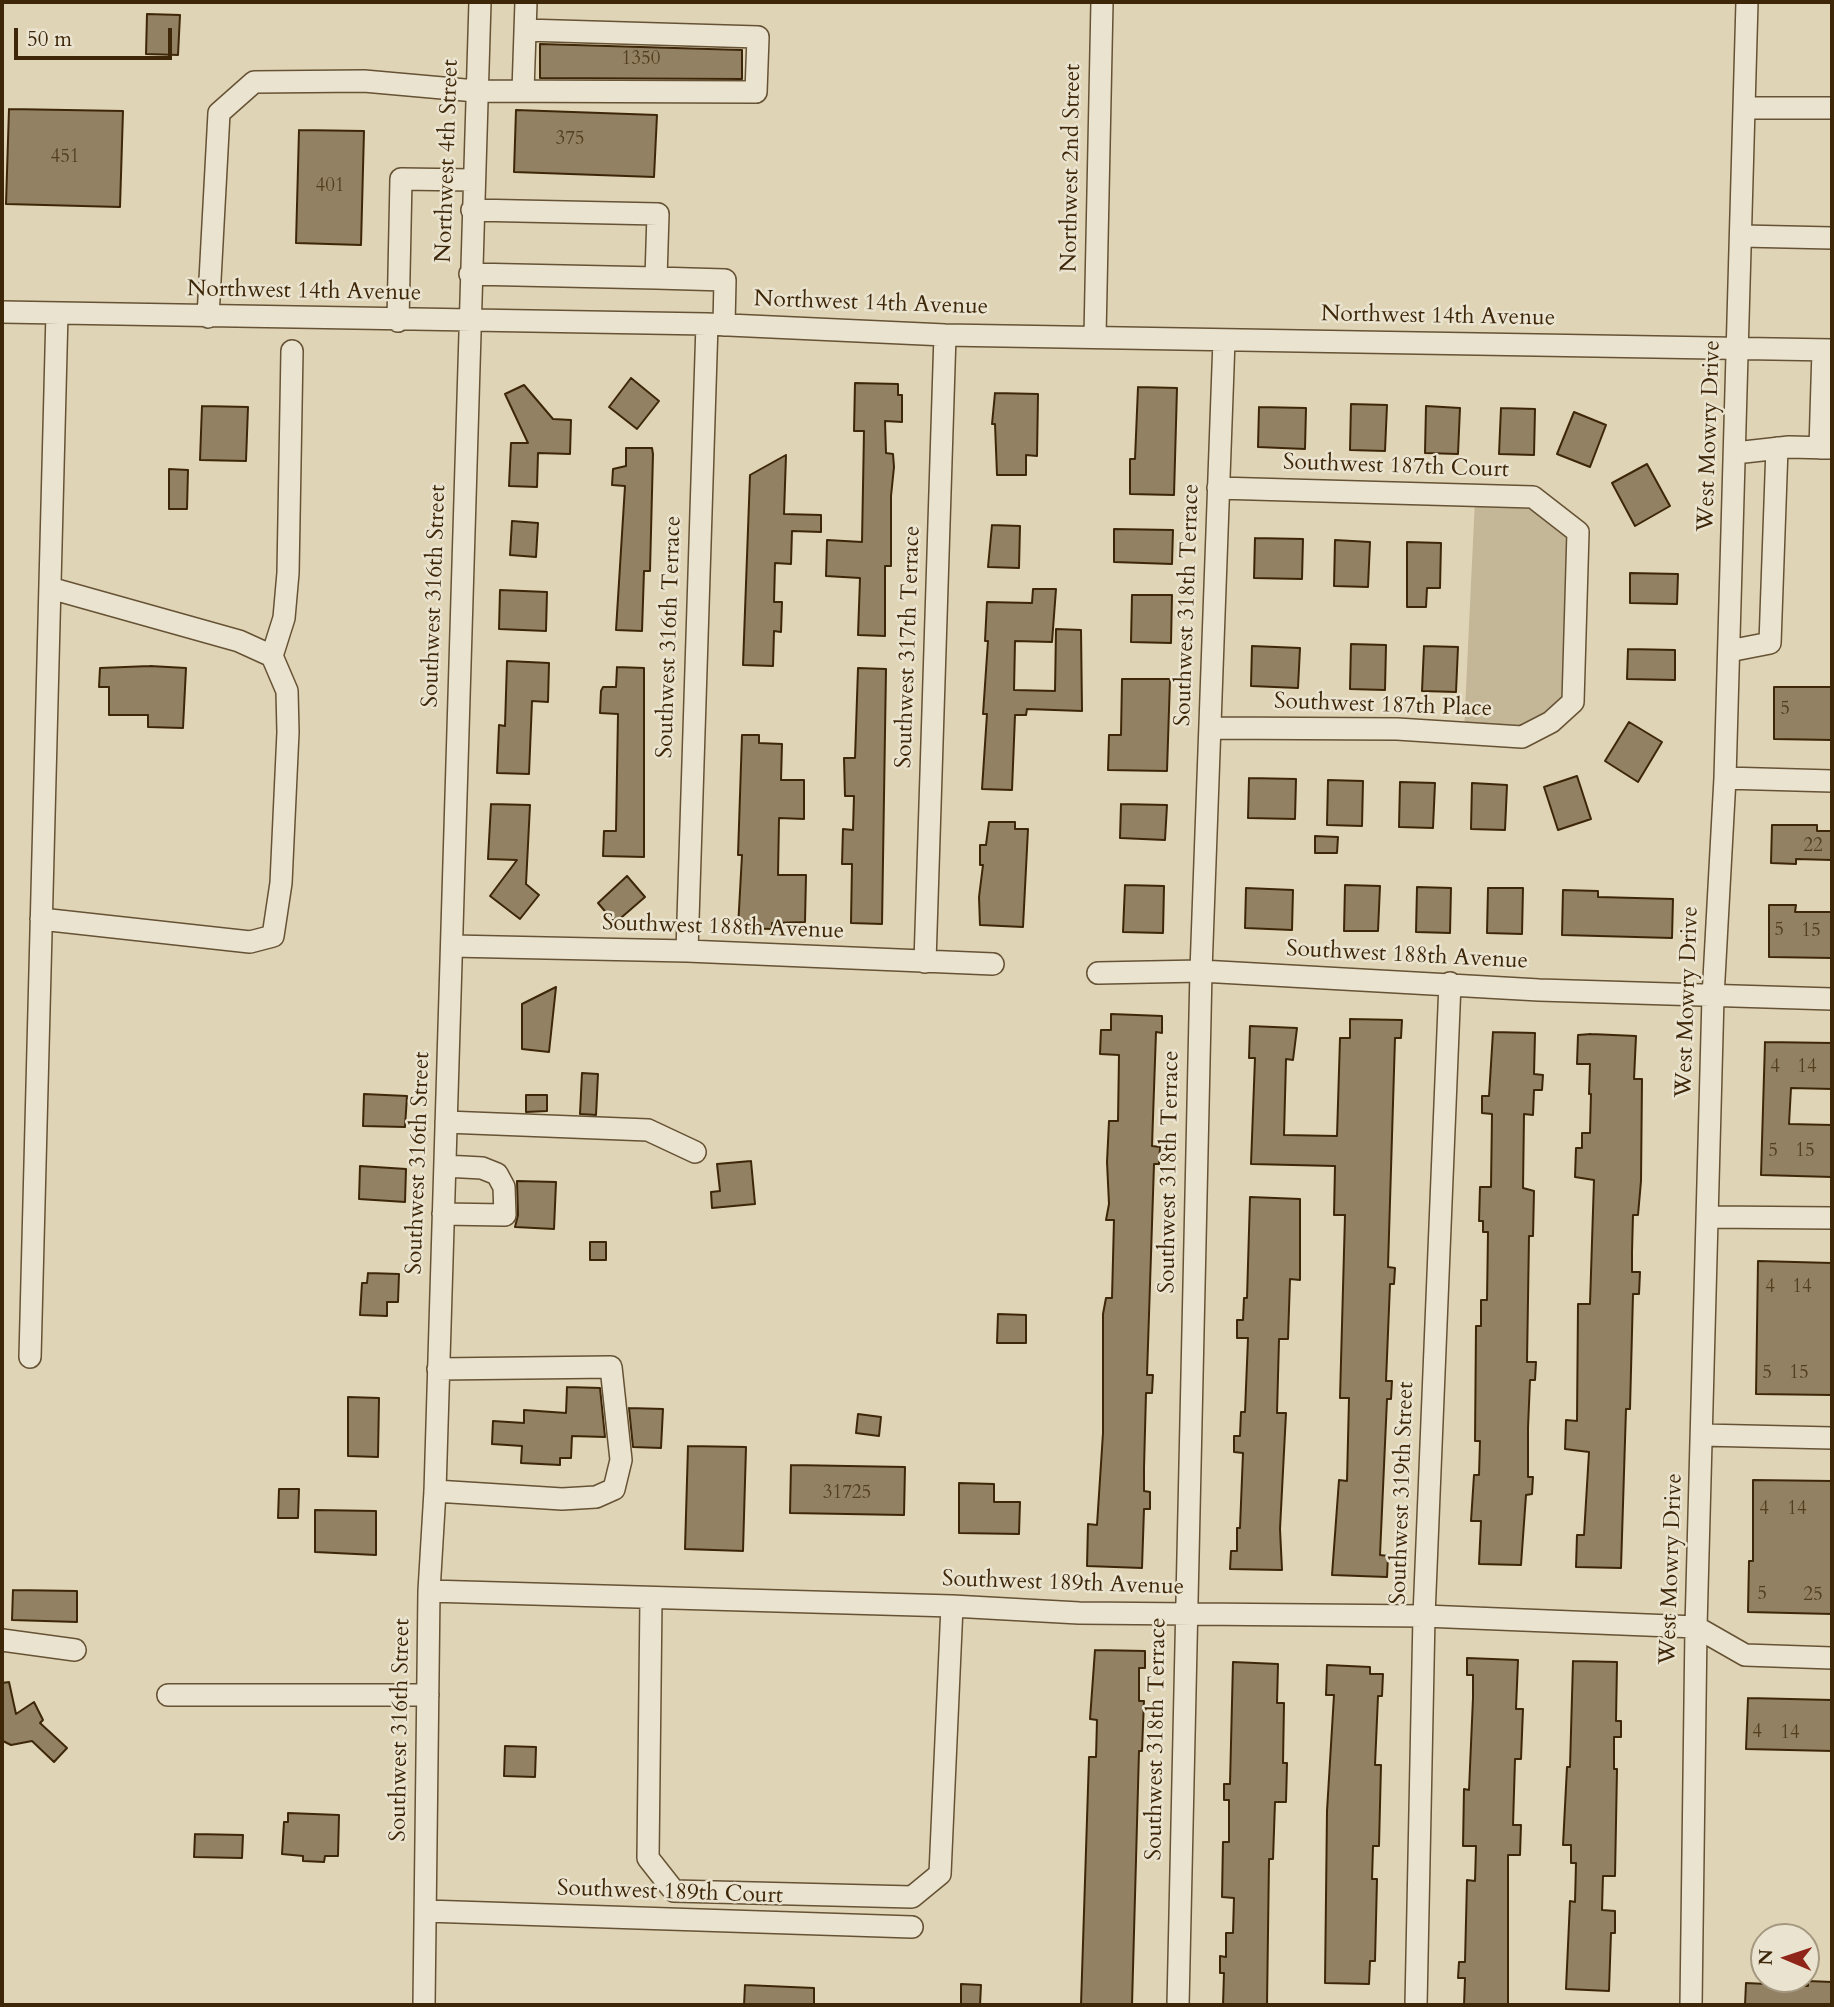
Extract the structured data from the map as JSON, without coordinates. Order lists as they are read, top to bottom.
{
  "streets": {
    "street": [
      "Northwest 4th Street",
      "Northwest 2nd Street",
      "Northwest 14th Avenue",
      "West Mowry Drive",
      "Southwest 187th Court",
      "Southwest 316th Street",
      "Southwest 318th Terrace",
      "Southwest 316th Terrace",
      "Southwest 317th Terrace",
      "Southwest 187th Place",
      "Southwest 188th Avenue",
      "Southwest 319th Street",
      "Southwest 189th Avenue",
      "Southwest 189th Court"
    ]
  },
  "crossings": [
    ["Northwest 4th Street", "Northwest 14th Avenue"],
    ["Northwest 4th Street", "Southwest 316th Street"],
    ["Northwest 2nd Street", "Northwest 14th Avenue"],
    ["Northwest 14th Avenue", "West Mowry Drive"],
    ["Northwest 14th Avenue", "Southwest 316th Street"],
    ["Northwest 14th Avenue", "Southwest 318th Terrace"],
    ["Northwest 14th Avenue", "Southwest 316th Terrace"],
    ["Northwest 14th Avenue", "Southwest 317th Terrace"],
    ["West Mowry Drive", "Southwest 188th Avenue"],
    ["West Mowry Drive", "Southwest 189th Avenue"],
    ["Southwest 187th Court", "Southwest 318th Terrace"],
    ["Southwest 187th Court", "Southwest 187th Place"],
    ["Southwest 316th Street", "Southwest 188th Avenue"],
    ["Southwest 316th Street", "Southwest 189th Avenue"],
    ["Southwest 316th Street", "Southwest 189th Court"],
    ["Southwest 318th Terrace", "Southwest 187th Place"],
    ["Southwest 318th Terrace", "Southwest 188th Avenue"],
    ["Southwest 318th Terrace", "Southwest 189th Avenue"],
    ["Southwest 316th Terrace", "Southwest 188th Avenue"],
    ["Southwest 317th Terrace", "Southwest 188th Avenue"],
    ["Southwest 188th Avenue", "Southwest 319th Street"],
    ["Southwest 319th Street", "Southwest 189th Avenue"]
  ],
  "house_numbers": [
    "1350",
    "375",
    "451",
    "401",
    "5",
    "22",
    "5",
    "15",
    "4",
    "14",
    "5",
    "15",
    "4",
    "14",
    "5",
    "15",
    "31725",
    "4",
    "14",
    "5",
    "25",
    "4",
    "14"
  ],
  "scale_bar": "50 m",
  "north": "left"
}
